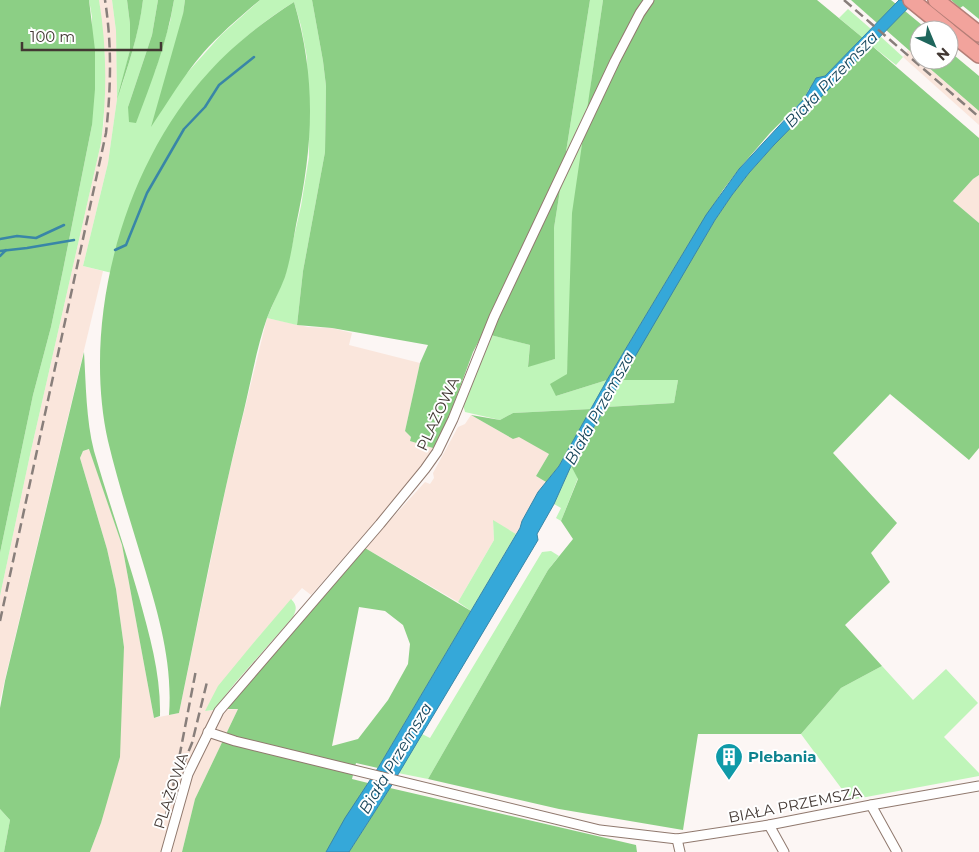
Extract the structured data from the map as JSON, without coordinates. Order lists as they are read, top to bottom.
{
  "streets": {
    "street": ["PLAŻOWA", "BIAŁA PRZEMSZA"]
  },
  "crossings": [
    ["PLAŻOWA", "BIAŁA PRZEMSZA"]
  ],
  "water": ["Biała Przemsza"],
  "places": {
    "building": ["Plebania"]
  },
  "scale_bar": "100 m",
  "north": "bottom right"
}
